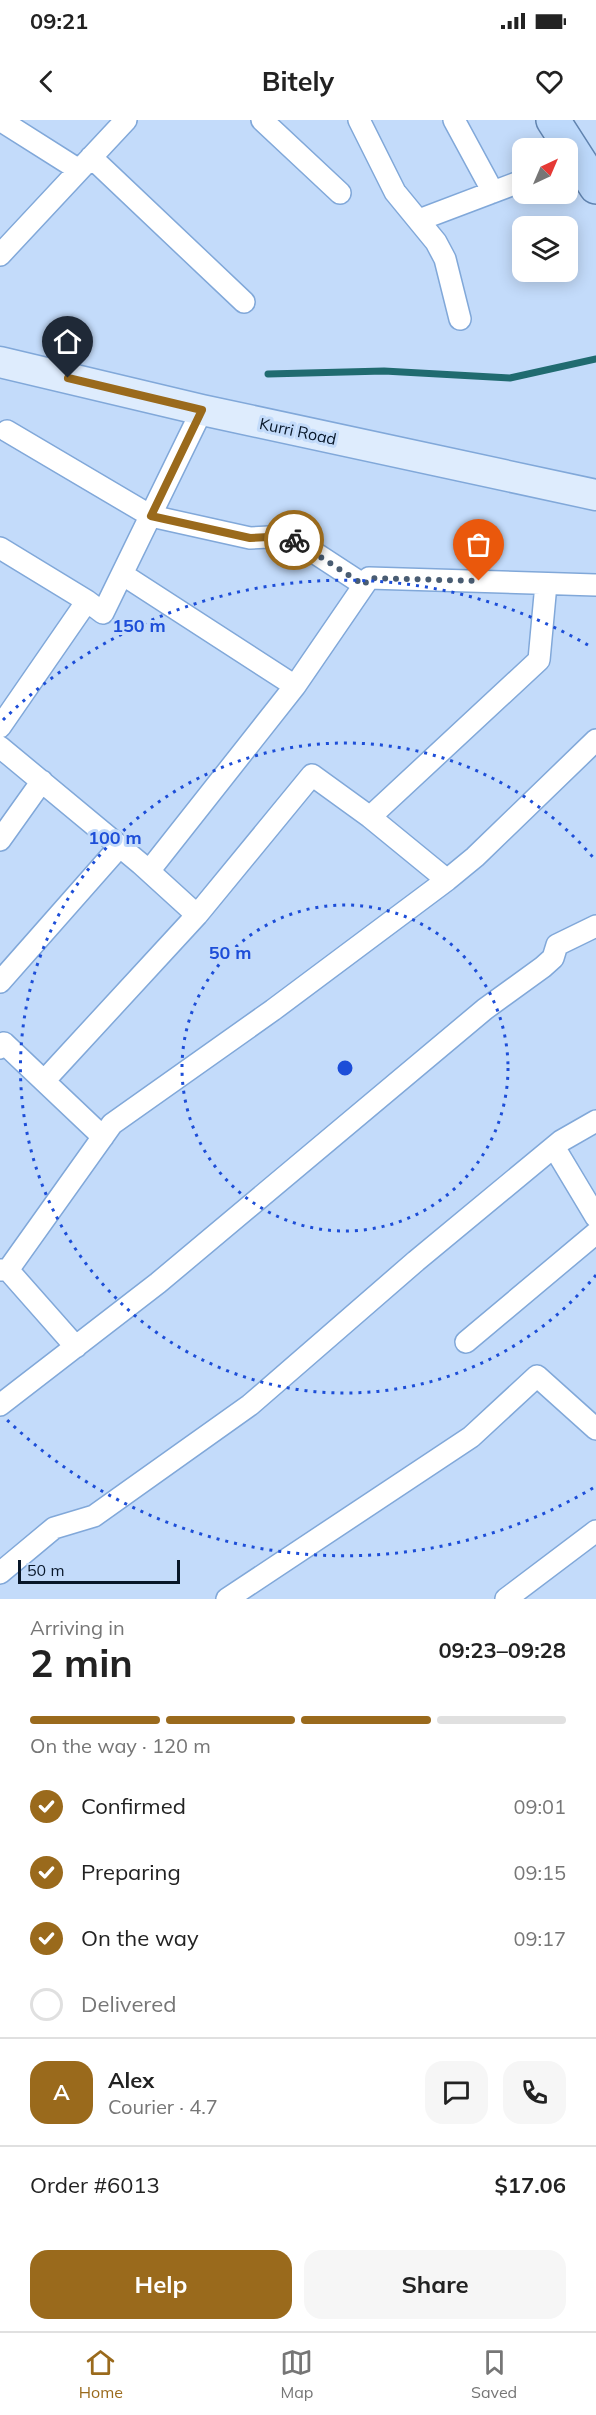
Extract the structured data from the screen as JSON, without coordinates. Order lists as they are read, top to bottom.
{
  "streets": {
    "main road": ["Kurri Road"]
  },
  "scale_bar": "50 m",
  "north": "top right",
  "page": {
    "status": "09:21",
    "header": "Bitely",
    "scale": "50 m",
    "heading": ["2 min", "Arriving in", "09:23–09:28"],
    "panel": [
      "Alex",
      "Courier · 4.7",
      "Order #6013",
      "$17.06"
    ],
    "bar": "On the way · 120 m",
    "list": [
      ["Confirmed", "09:01"],
      ["Preparing", "09:15"],
      ["On the way", "09:17"],
      "Delivered"
    ],
    "round": "A",
    "buttons": ["Help", "Share"],
    "tabs": ["Home", "Map", "Saved"]
  },
  "rings": ["150 m", "100 m", "50 m"]
}
